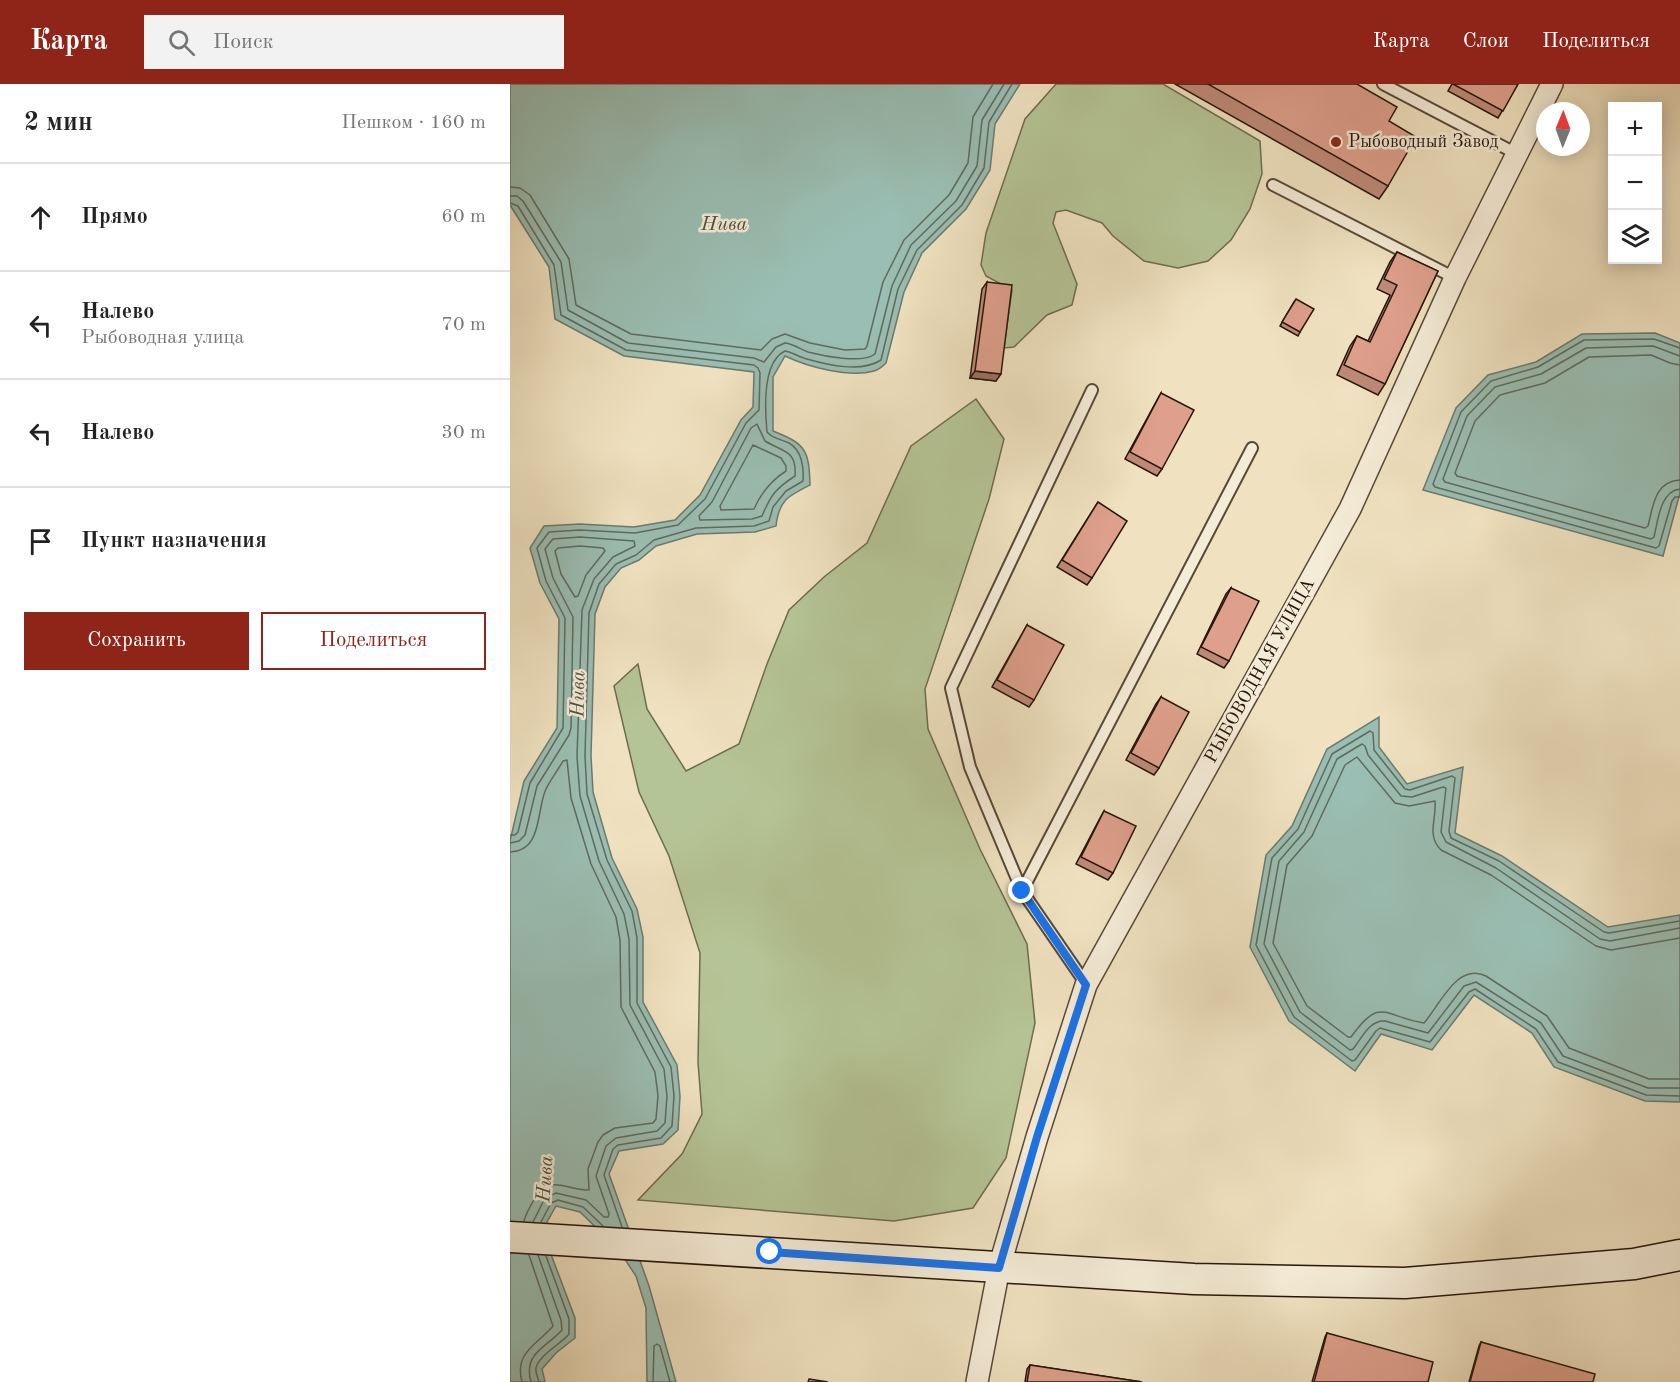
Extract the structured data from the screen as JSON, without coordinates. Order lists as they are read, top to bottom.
{
  "streets": {
    "street": ["РЫБОВОДНАЯ УЛИЦА"]
  },
  "water": ["Нива"],
  "places": ["Рыбоводный Завод"],
  "north": "top",
  "page": {
    "header": "Карта",
    "search": "Поиск",
    "nav": ["Карта", "Слои", "Поделиться"],
    "heading": ["2 мин", "Пешком · 160 m"],
    "map_buttons": ["+", "−"],
    "list": [
      ["Прямо", "60 m"],
      ["Налево", "Рыбоводная улица", "70 m"],
      ["Налево", "30 m"],
      "Пункт назначения"
    ],
    "buttons": ["Сохранить", "Поделиться"]
  }
}
